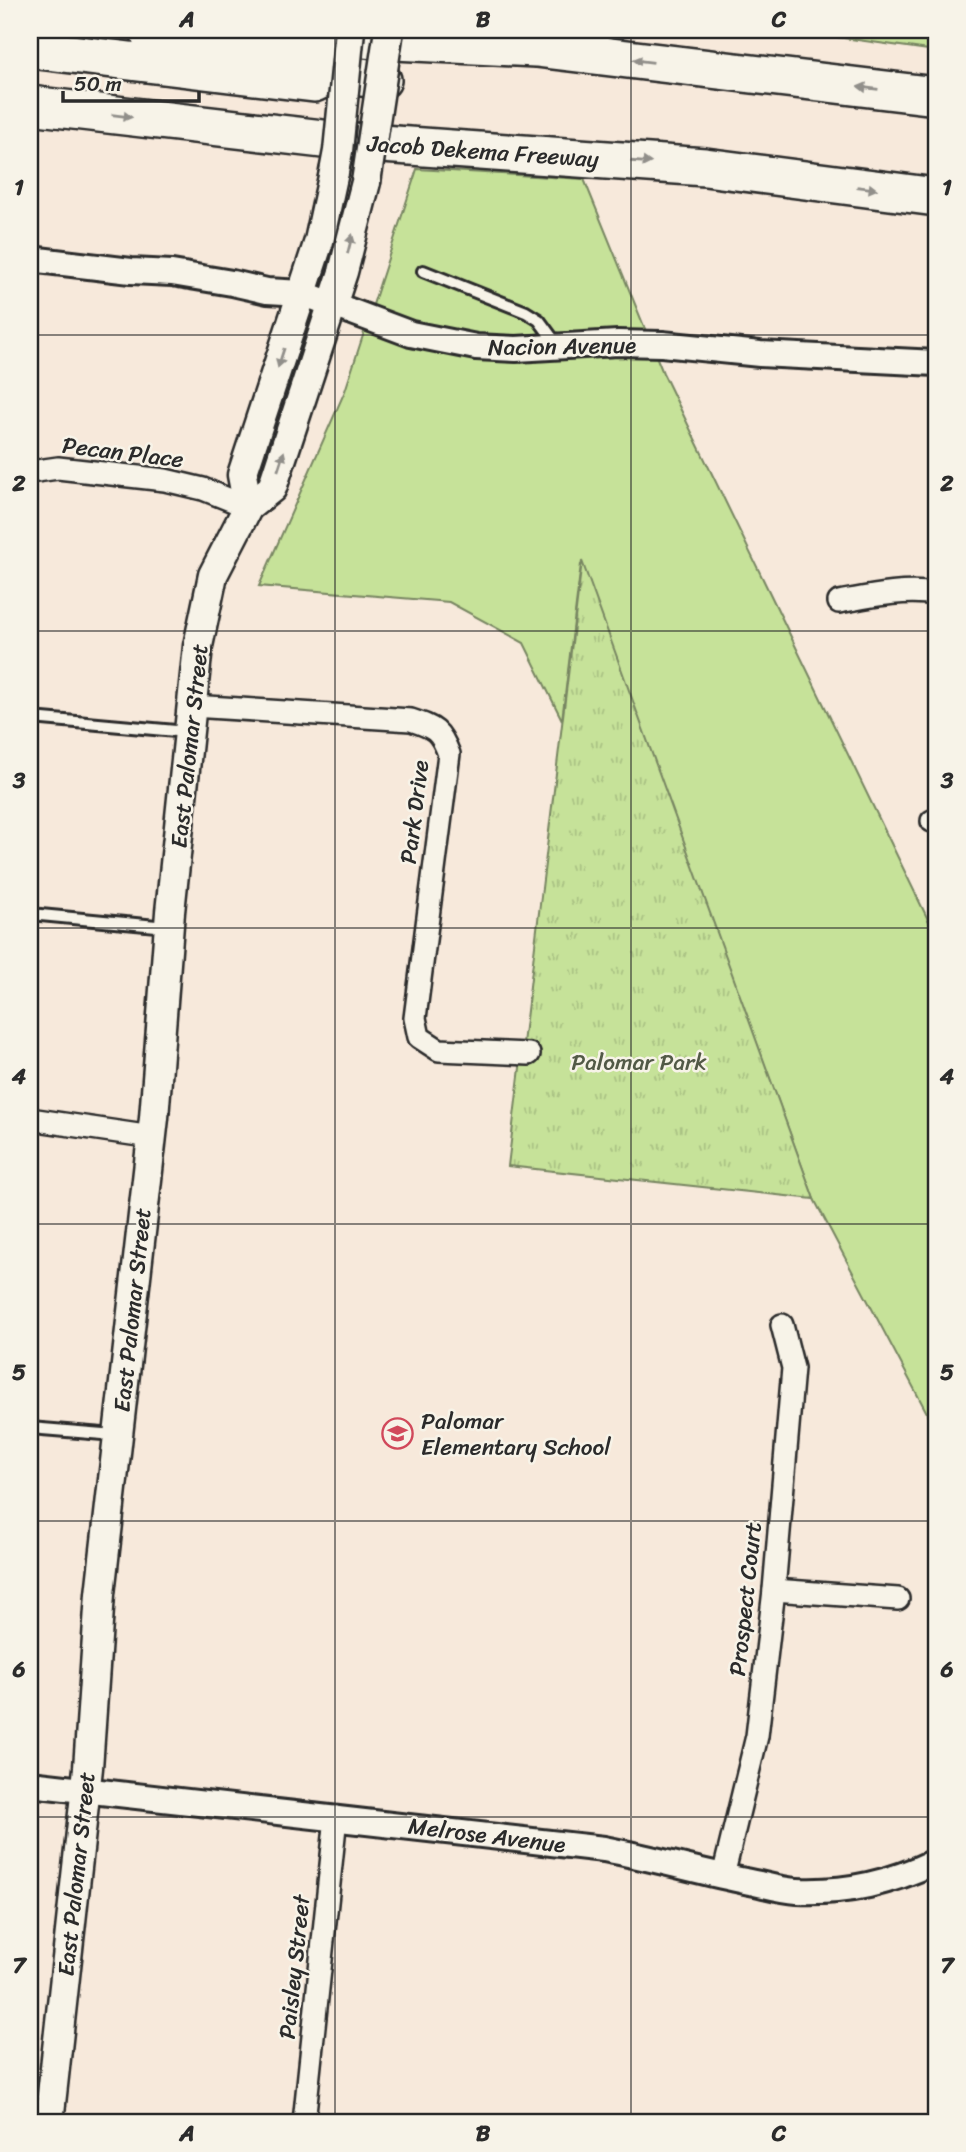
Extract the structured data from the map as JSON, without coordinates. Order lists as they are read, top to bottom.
{
  "streets": {
    "highway": ["Jacob Dekema Freeway"],
    "main road": ["East Palomar Street"],
    "street": [
      "Nacion Avenue",
      "Pecan Place",
      "Park Drive",
      "Prospect Court",
      "Melrose Avenue",
      "Paisley Street"
    ]
  },
  "crossings": [
    ["Nacion Avenue", "East Palomar Street"],
    ["Pecan Place", "East Palomar Street"],
    ["East Palomar Street", "Park Drive"],
    ["East Palomar Street", "Melrose Avenue"],
    ["Prospect Court", "Melrose Avenue"],
    ["Melrose Avenue", "Paisley Street"]
  ],
  "parks": ["Palomar Park"],
  "places": {
    "school or university": ["Palomar Elementary School"]
  },
  "scale_bar": "50 m",
  "grid": {
    "columns": ["A", "B", "C"],
    "rows": [
      "1",
      "2",
      "3",
      "4",
      "5",
      "6",
      "7"
    ]
  }
}
